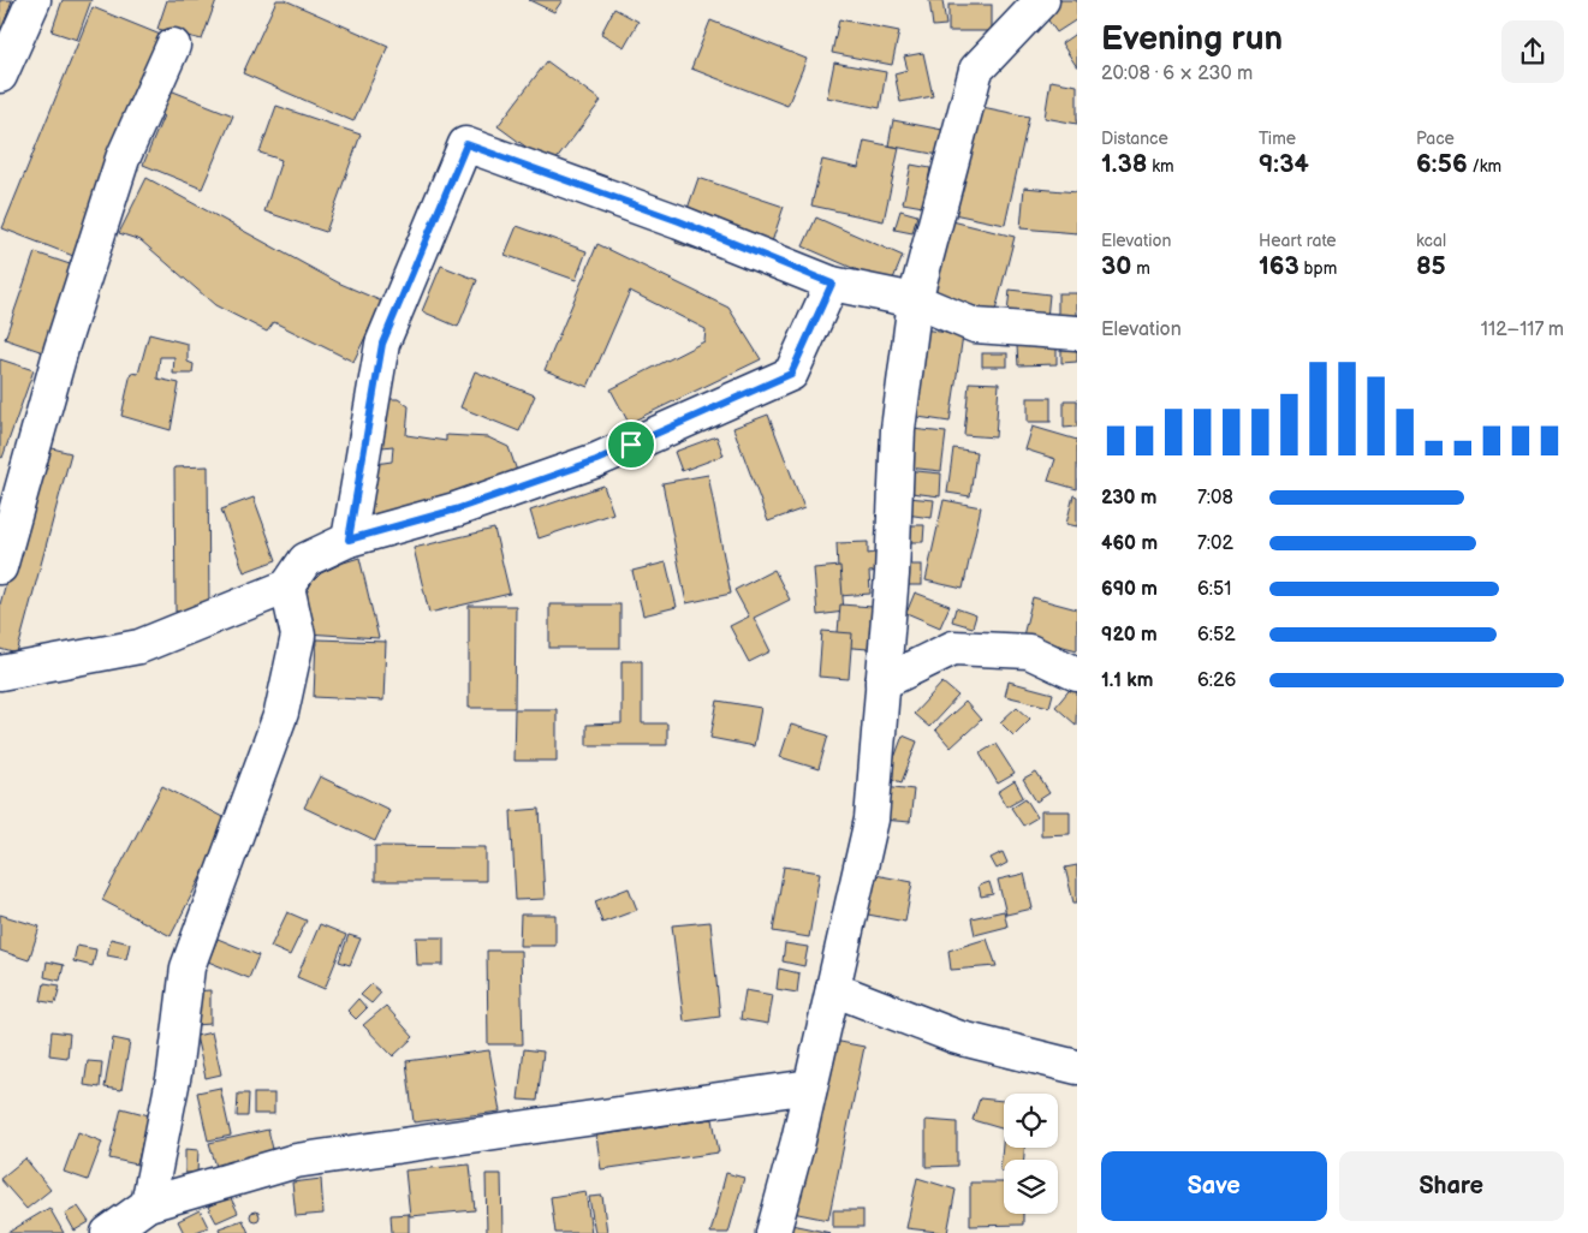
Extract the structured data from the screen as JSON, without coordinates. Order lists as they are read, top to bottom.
{
  "page": {
    "heading": ["Evening run", "20:08 · 6 × 230 m"],
    "stats": [
      ["Distance", "1.38 km"],
      ["Time", "9:34"],
      ["Pace", "6:56 /km"],
      ["Elevation", "30 m"],
      ["Heart rate", "163 bpm"],
      ["kcal", "85"]
    ],
    "chart": ["Elevation", "112–117 m"],
    "list": [
      {
        "name": "230 m",
        "note": "7:08"
      },
      {
        "name": "460 m",
        "note": "7:02"
      },
      {
        "name": "690 m",
        "note": "6:51"
      },
      {
        "name": "920 m",
        "note": "6:52"
      },
      {
        "name": "1.1 km",
        "note": "6:26"
      }
    ],
    "buttons": ["Save", "Share"]
  }
}
